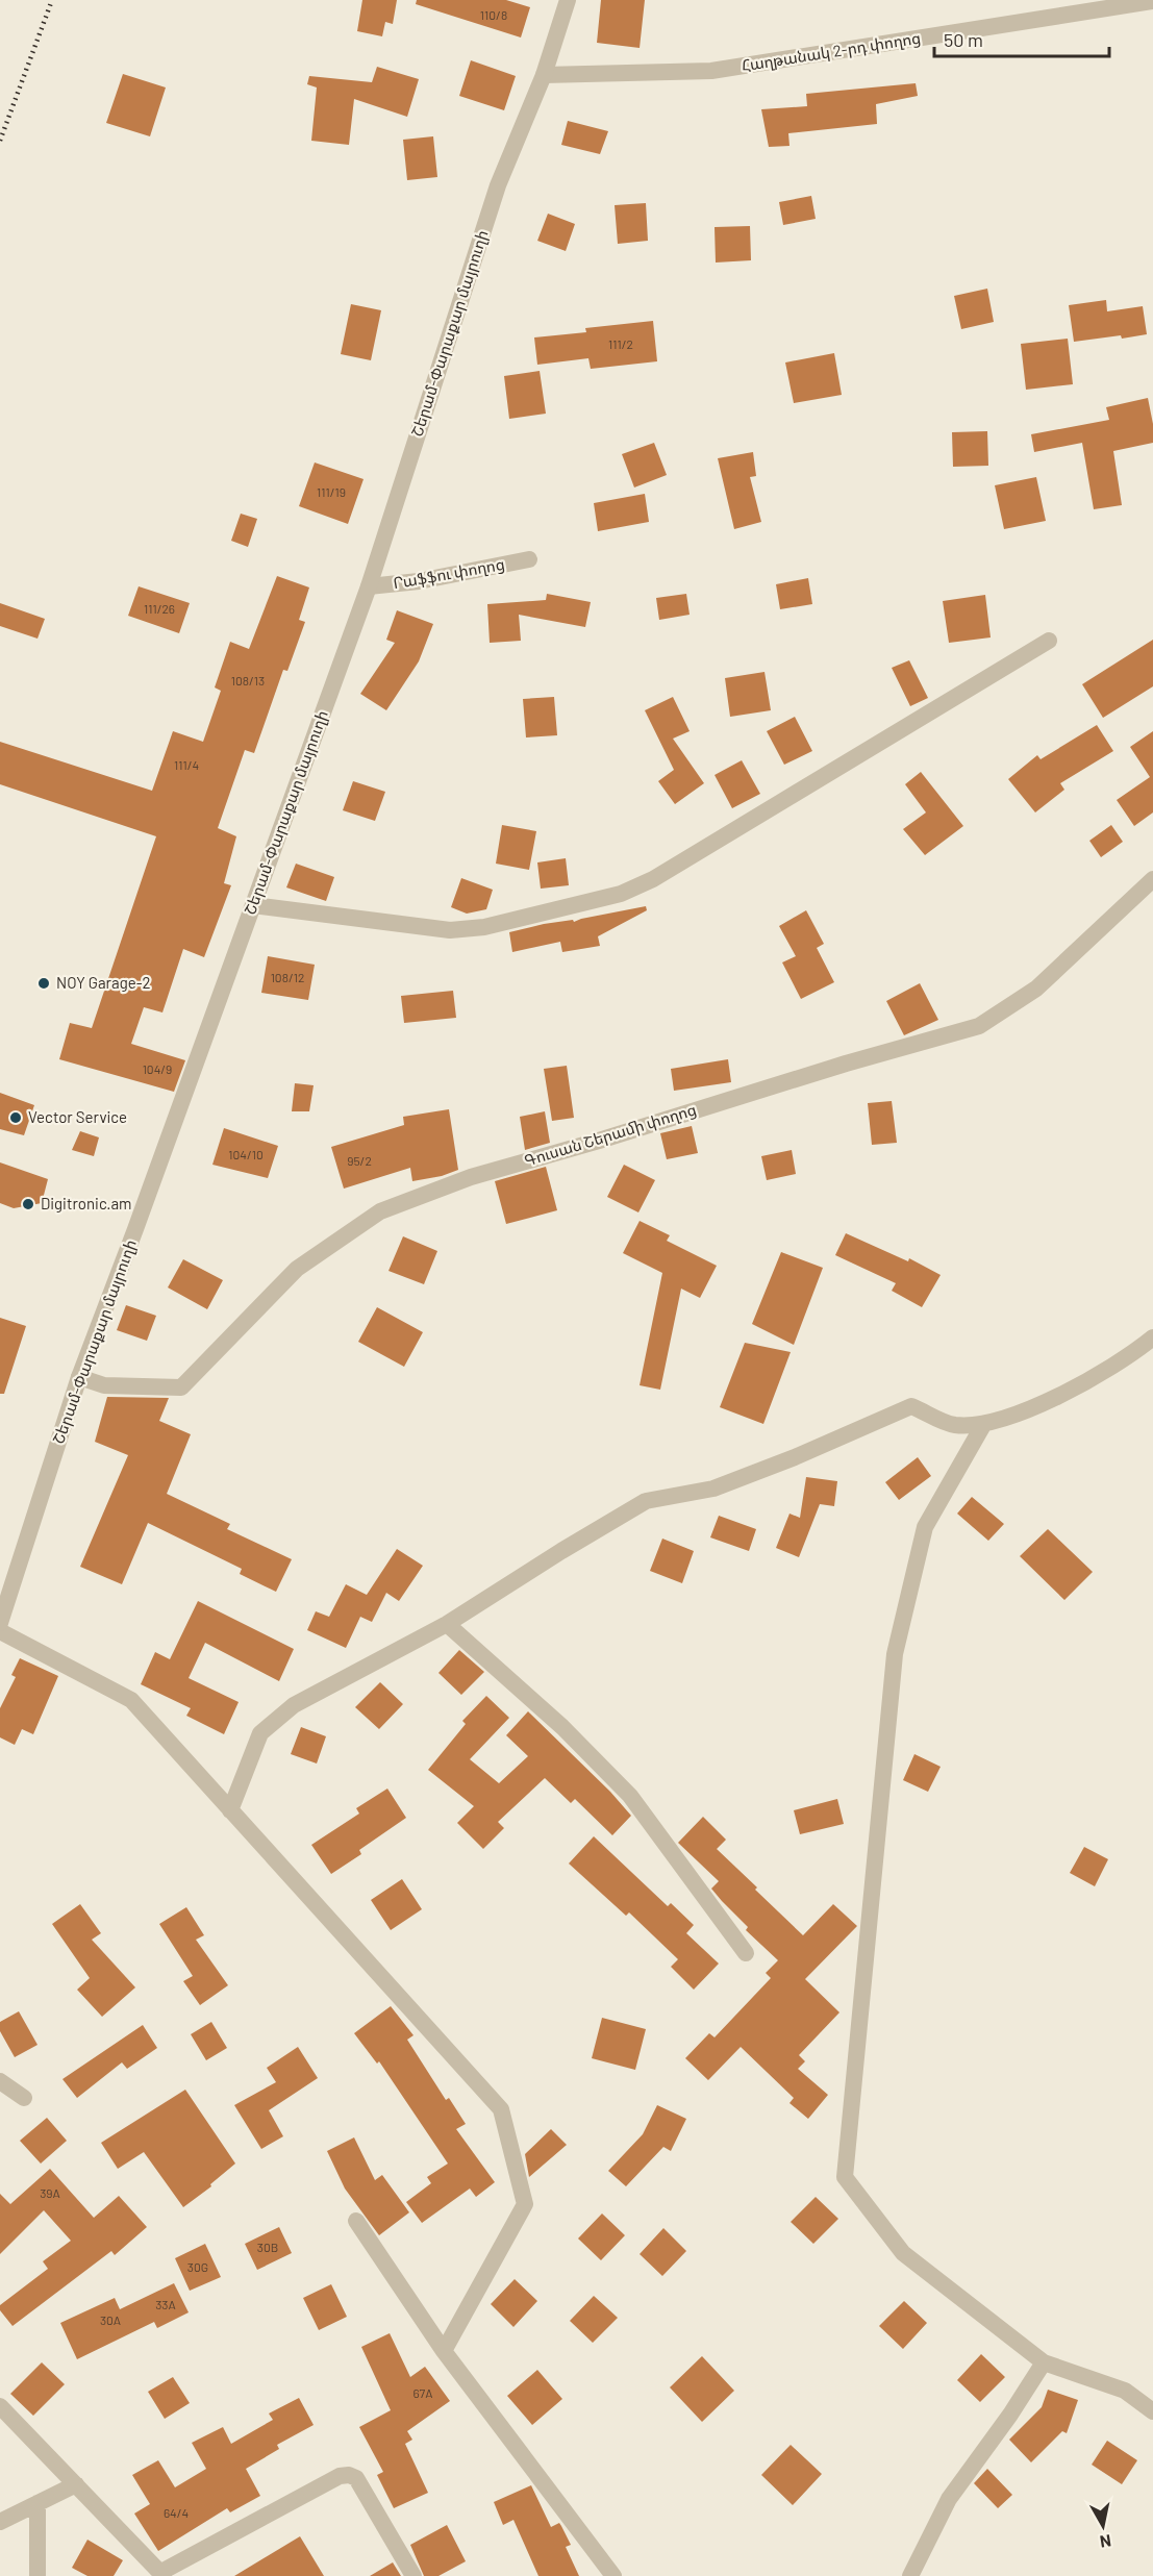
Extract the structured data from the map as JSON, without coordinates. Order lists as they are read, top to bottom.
{
  "streets": {
    "street": [
      "Հաղթանակ 2-րդ փողոց",
      "Շերամ-Փարաքար մայրուղի",
      "Րաֆֆու փողոց",
      "Գուսան Շերամի փողոց"
    ]
  },
  "crossings": [
    ["Հաղթանակ 2-րդ փողոց", "Շերամ-Փարաքար մայրուղի"],
    ["Շերամ-Փարաքար մայրուղի", "Րաֆֆու փողոց"],
    ["Շերամ-Փարաքար մայրուղի", "Գուսան Շերամի փողոց"]
  ],
  "places": ["NOY Garage-2", "Vector Service", "Digitronic.am"],
  "house_numbers": [
    "110/8",
    "111/2",
    "111/19",
    "111/26",
    "108/13",
    "111/4",
    "108/12",
    "104/9",
    "104/10",
    "95/2",
    "39A",
    "30B",
    "30G",
    "33A",
    "30A",
    "67A",
    "64/4"
  ],
  "scale_bar": "50 m",
  "north": "bottom"
}
